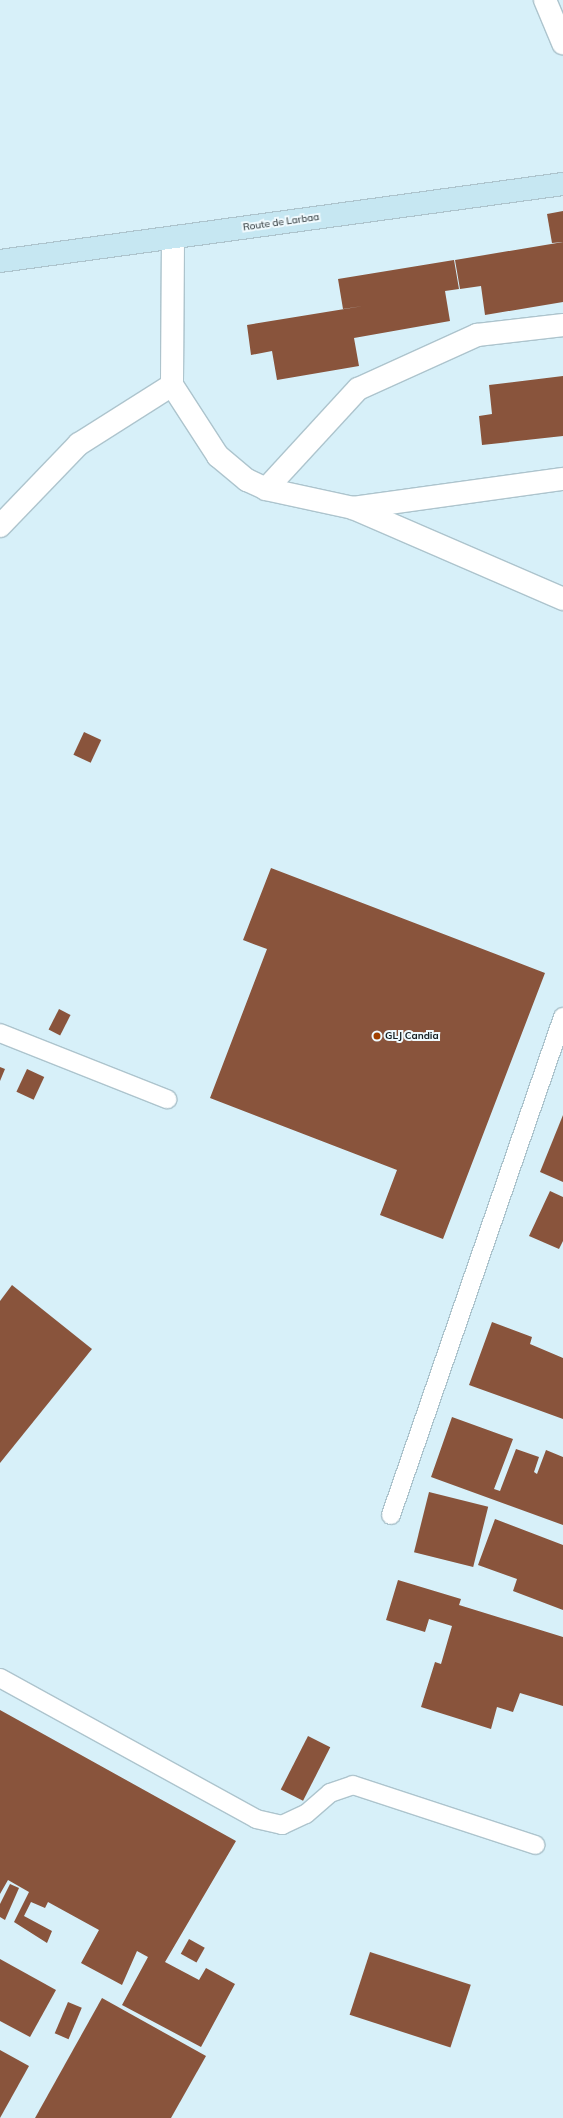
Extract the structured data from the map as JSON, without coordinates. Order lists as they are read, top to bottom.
{
  "streets": {
    "main road": ["Route de Larbaa"]
  },
  "places": ["GLJ Candia"]
}
